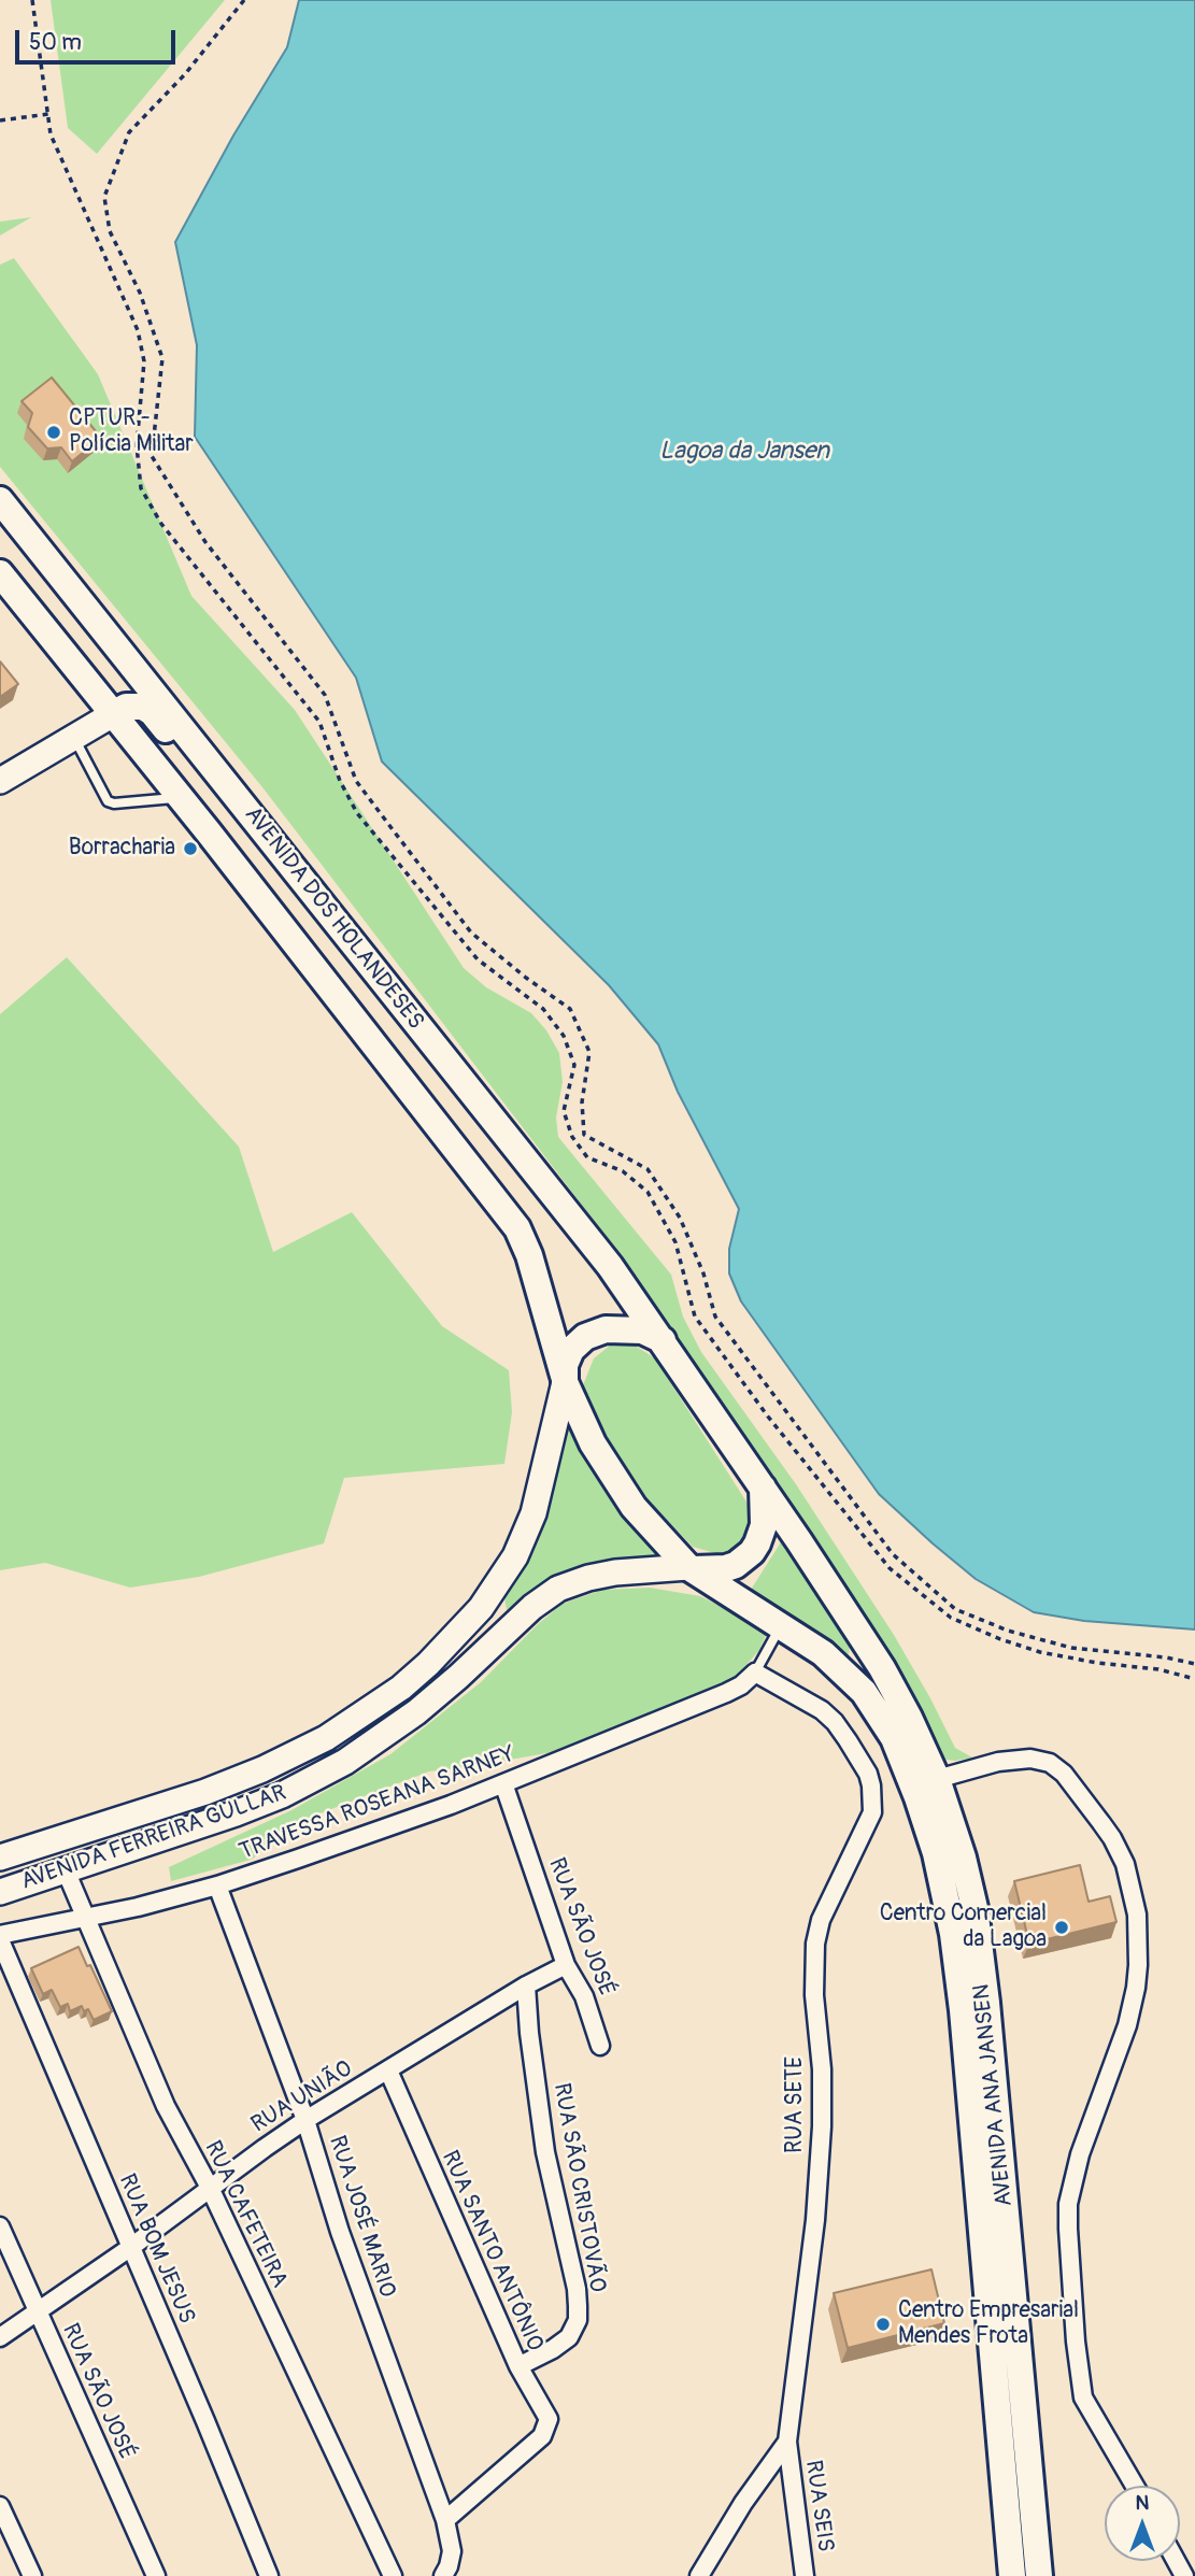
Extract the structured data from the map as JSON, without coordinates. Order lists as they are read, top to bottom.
{
  "streets": {
    "main road": ["AVENIDA DOS HOLANDESES", "AVENIDA FERREIRA GULLAR", "AVENIDA ANA JANSEN"],
    "street": [
      "TRAVESSA ROSEANA SARNEY",
      "RUA SÃO JOSÉ",
      "RUA UNIÃO",
      "RUA SETE",
      "RUA SÃO CRISTOVÃO",
      "RUA CAFETEIRA",
      "RUA JOSÉ MARIO",
      "RUA BOM JESUS",
      "RUA SANTO ANTÔNIO",
      "RUA SEIS"
    ]
  },
  "crossings": [
    ["AVENIDA DOS HOLANDESES", "AVENIDA FERREIRA GULLAR"],
    ["AVENIDA DOS HOLANDESES", "AVENIDA ANA JANSEN"],
    ["TRAVESSA ROSEANA SARNEY", "RUA SÃO JOSÉ"],
    ["TRAVESSA ROSEANA SARNEY", "RUA SETE"],
    ["TRAVESSA ROSEANA SARNEY", "RUA CAFETEIRA"],
    ["TRAVESSA ROSEANA SARNEY", "RUA JOSÉ MARIO"],
    ["TRAVESSA ROSEANA SARNEY", "RUA BOM JESUS"],
    ["AVENIDA FERREIRA GULLAR", "AVENIDA ANA JANSEN"],
    ["AVENIDA FERREIRA GULLAR", "RUA CAFETEIRA"],
    ["RUA SÃO JOSÉ", "RUA UNIÃO"],
    ["RUA UNIÃO", "RUA SÃO CRISTOVÃO"],
    ["RUA UNIÃO", "RUA CAFETEIRA"],
    ["RUA UNIÃO", "RUA JOSÉ MARIO"],
    ["RUA UNIÃO", "RUA BOM JESUS"],
    ["RUA UNIÃO", "RUA SANTO ANTÔNIO"],
    ["RUA SETE", "RUA SEIS"],
    ["RUA SÃO CRISTOVÃO", "RUA SANTO ANTÔNIO"],
    ["RUA JOSÉ MARIO", "RUA SANTO ANTÔNIO"]
  ],
  "water": ["Lagoa da Jansen"],
  "places": [
    "CPTUR - Polícia Militar",
    "Borracharia",
    "Centro Comercial da Lagoa",
    "Centro Empresarial Mendes Frota"
  ],
  "scale_bar": "50 m",
  "north": "top"
}
